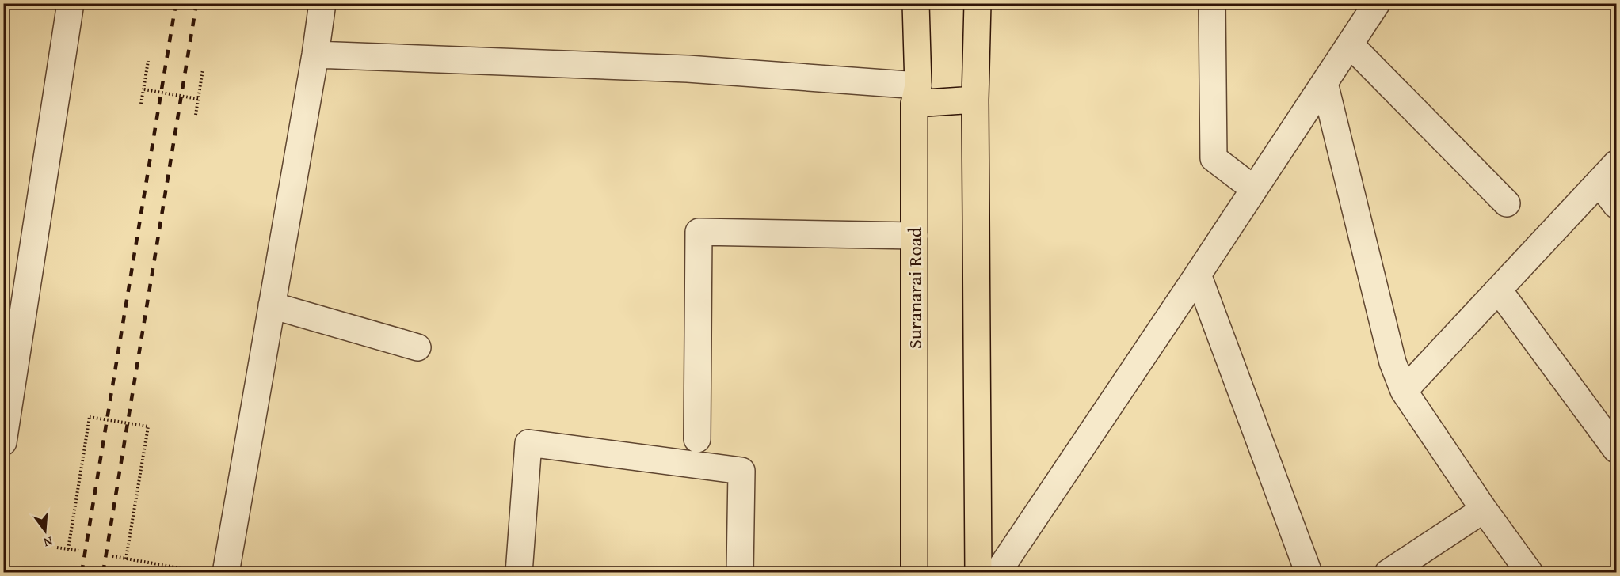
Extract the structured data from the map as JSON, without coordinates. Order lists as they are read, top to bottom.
{
  "streets": {
    "main road": ["Suranarai Road"]
  },
  "north": "bottom"
}
